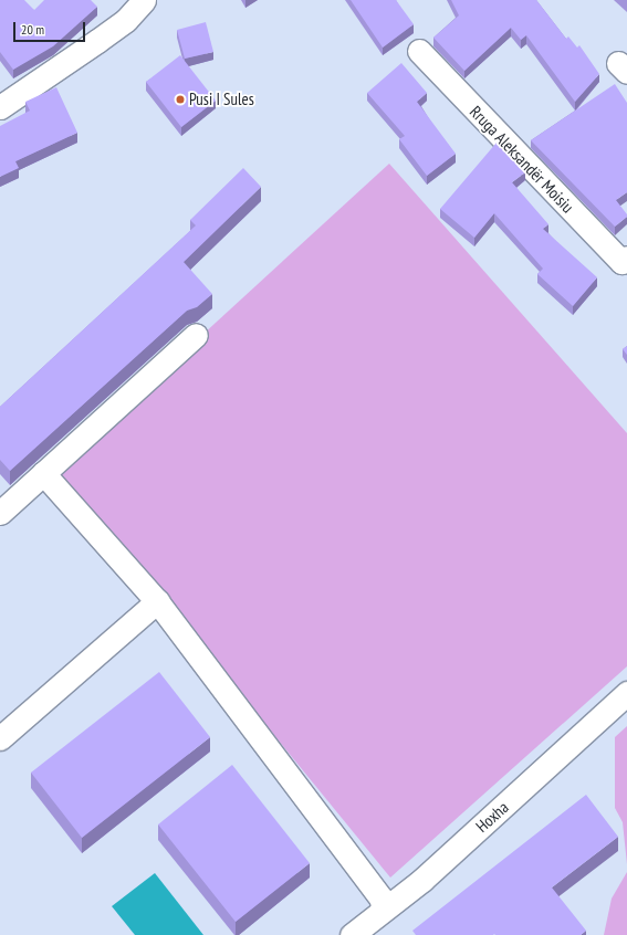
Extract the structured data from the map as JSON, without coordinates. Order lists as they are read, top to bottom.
{
  "streets": {
    "street": ["Rruga Aleksandër Moisiu", "Hoxha"]
  },
  "places": ["Pusi I Sules"],
  "scale_bar": "20 m"
}
